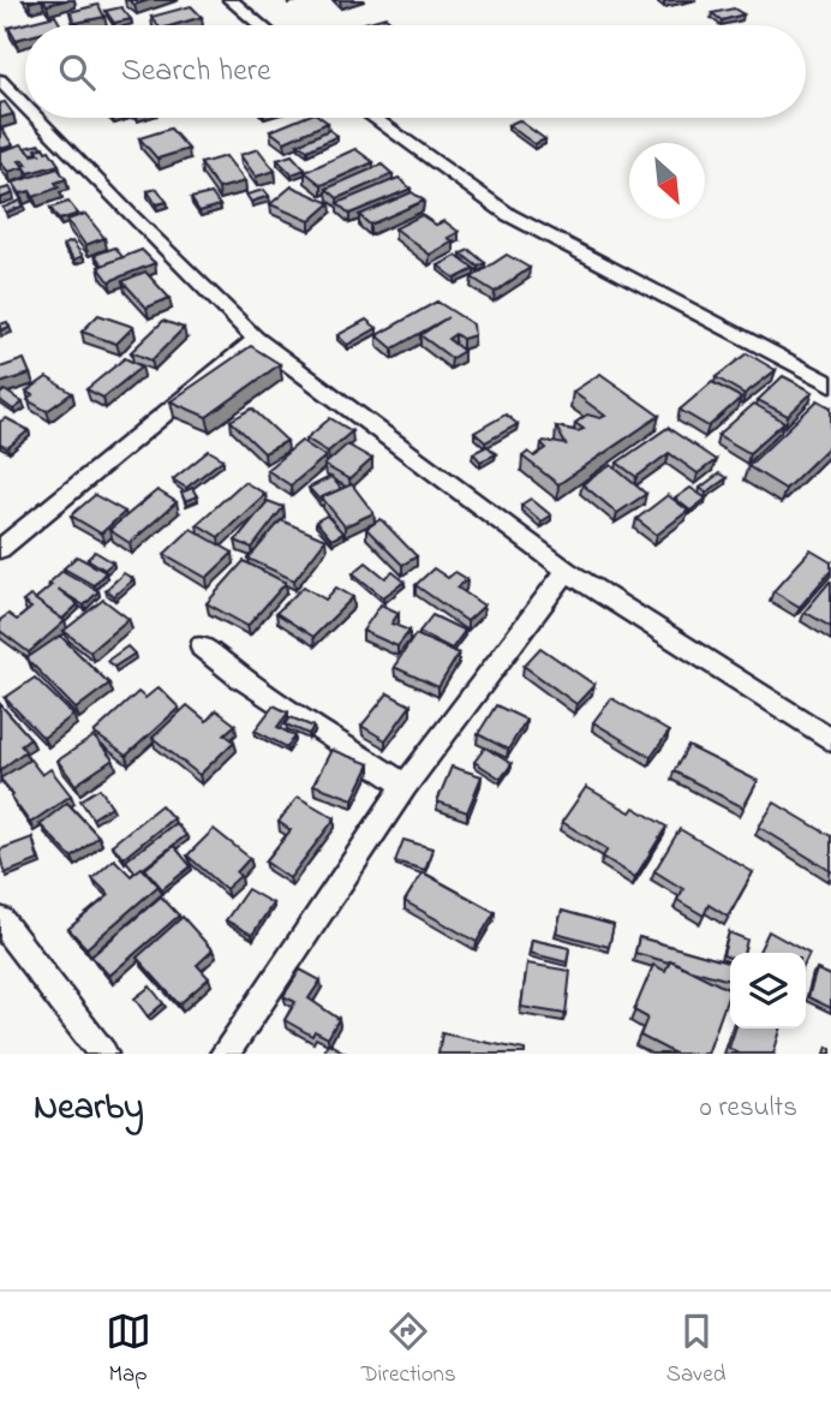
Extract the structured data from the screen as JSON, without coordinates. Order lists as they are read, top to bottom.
{
  "north": "bottom right",
  "page": {
    "search": "Search here",
    "heading": ["Nearby", "0 results"],
    "nav": ["Map", "Directions", "Saved"]
  }
}
